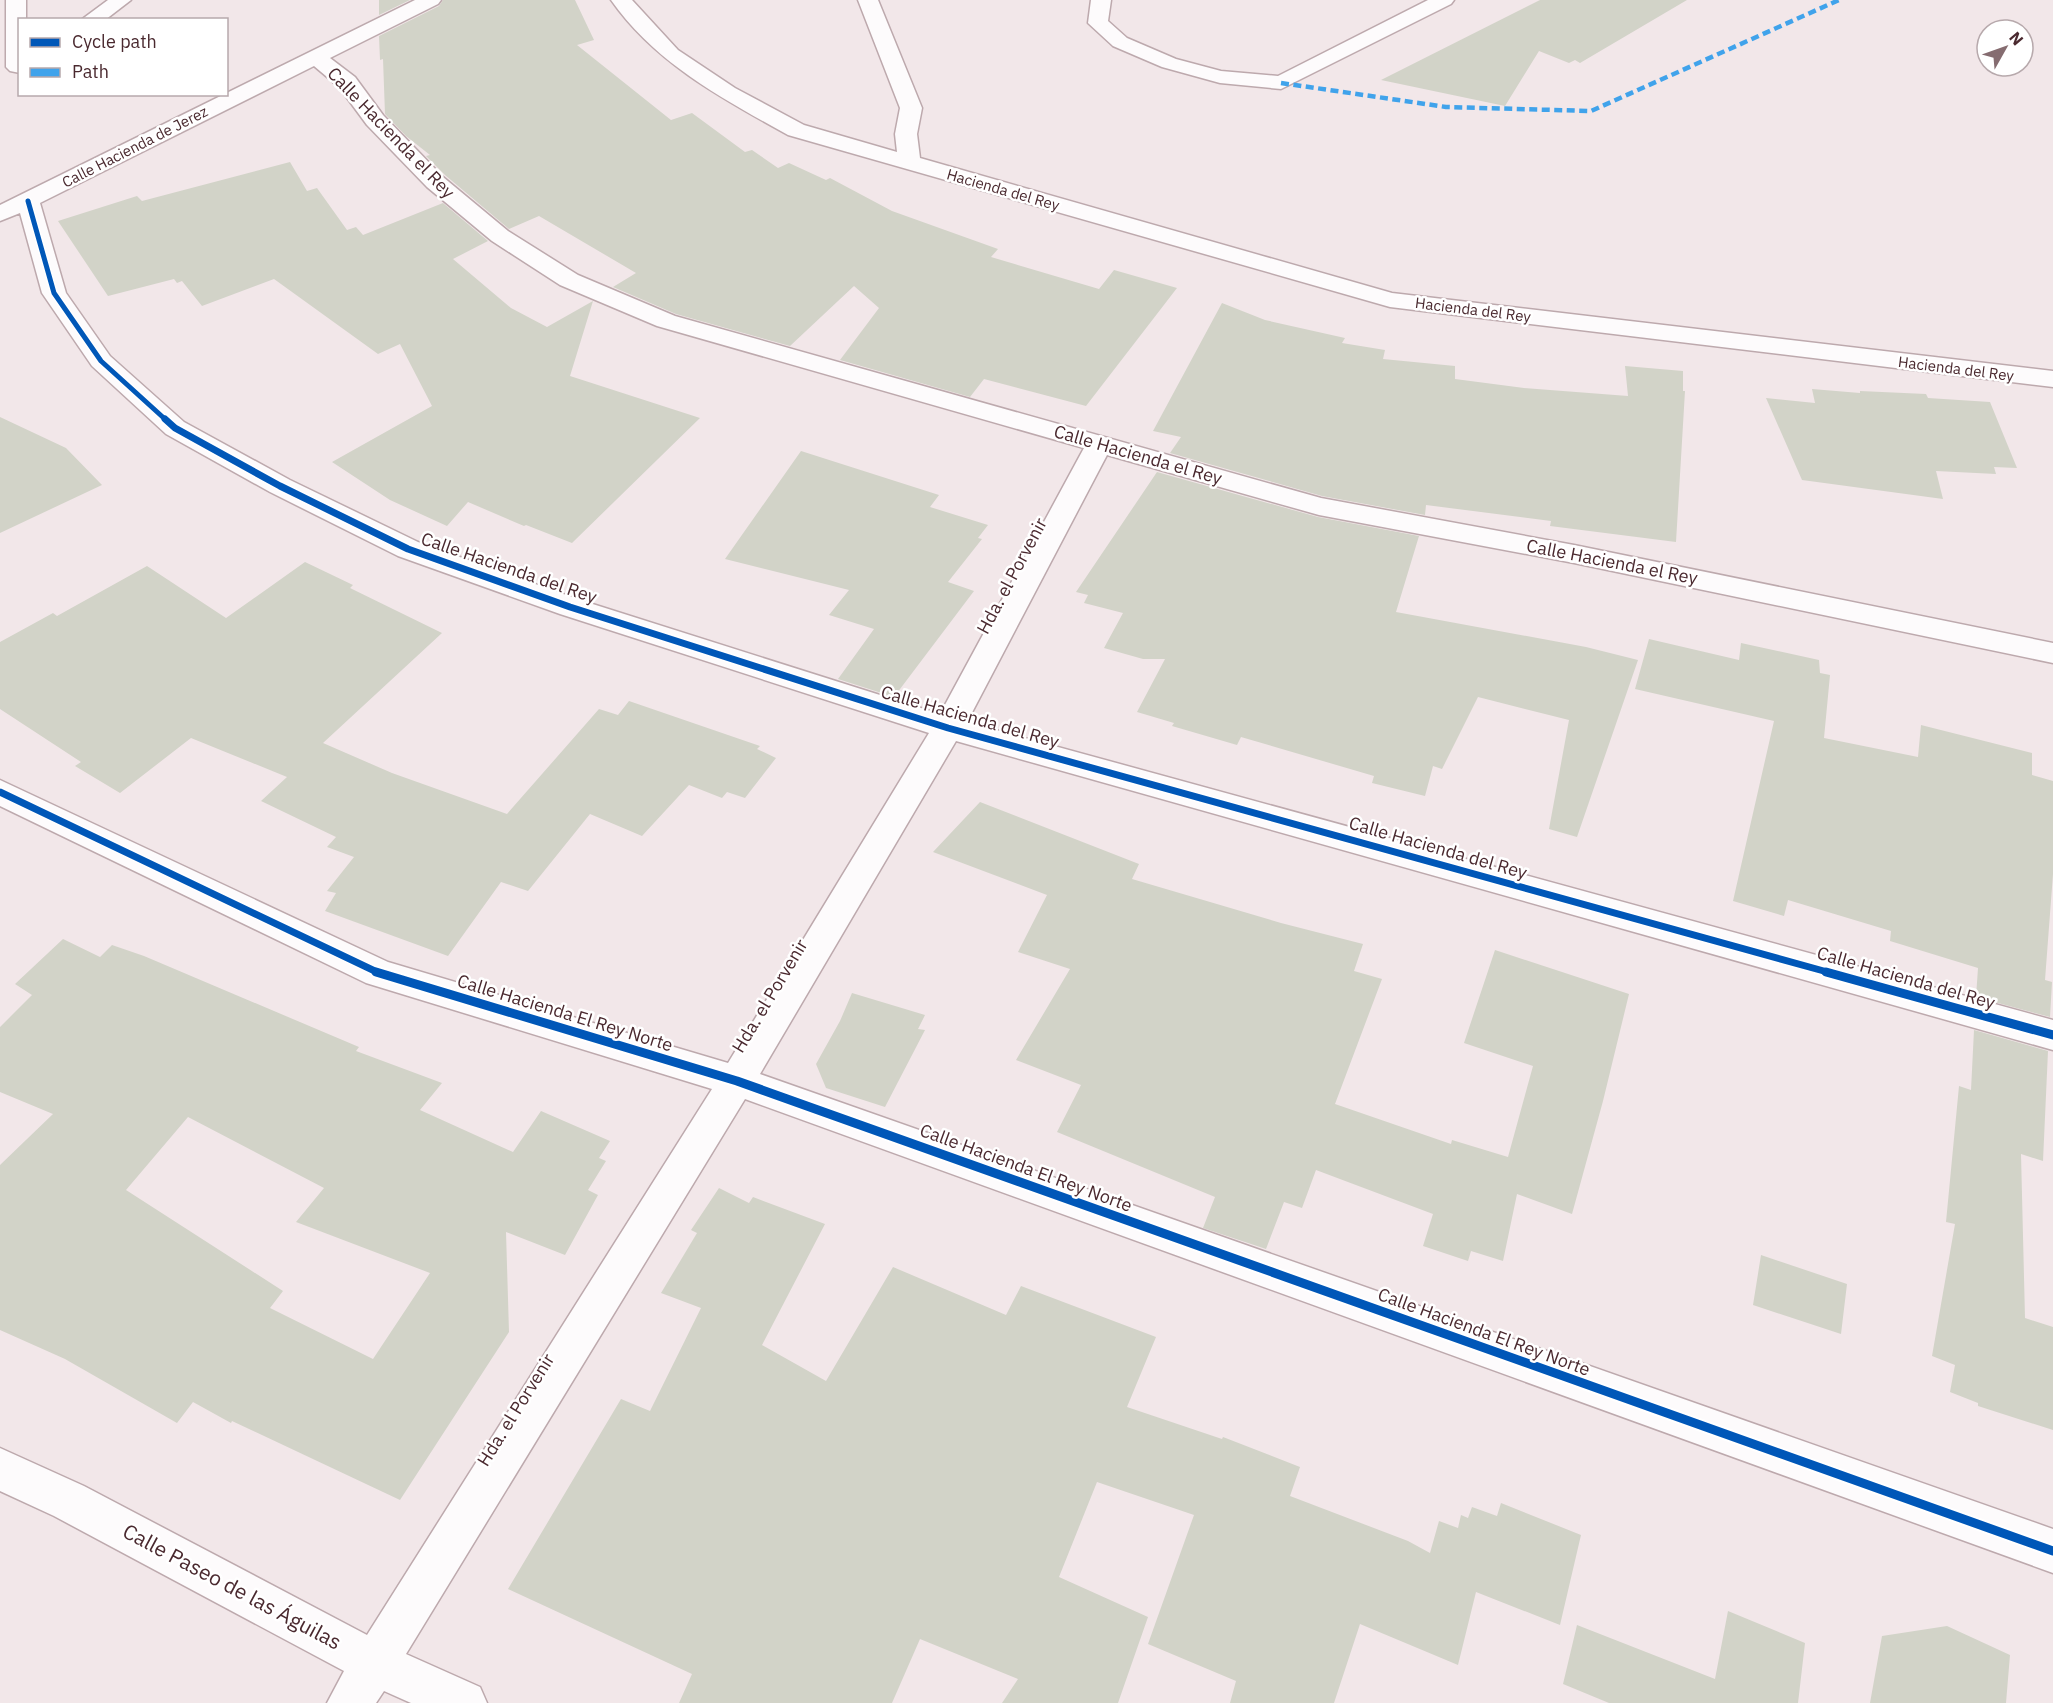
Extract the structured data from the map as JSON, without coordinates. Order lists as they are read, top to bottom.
{
  "streets": {
    "street": [
      "Calle Hacienda el Rey",
      "Calle Hacienda de Jerez",
      "Hacienda del Rey",
      "Calle Hacienda del Rey",
      "Hda. el Porvenir",
      "Calle Hacienda El Rey Norte",
      "Calle Paseo de las Águilas"
    ]
  },
  "crossings": [
    ["Calle Hacienda el Rey", "Calle Hacienda de Jerez"],
    ["Calle Hacienda el Rey", "Hda. el Porvenir"],
    ["Calle Hacienda de Jerez", "Calle Hacienda del Rey"],
    ["Calle Hacienda del Rey", "Hda. el Porvenir"],
    ["Hda. el Porvenir", "Calle Hacienda El Rey Norte"],
    ["Hda. el Porvenir", "Calle Paseo de las Águilas"]
  ],
  "legend": ["Cycle path", "Path"],
  "north": "top right"
}
